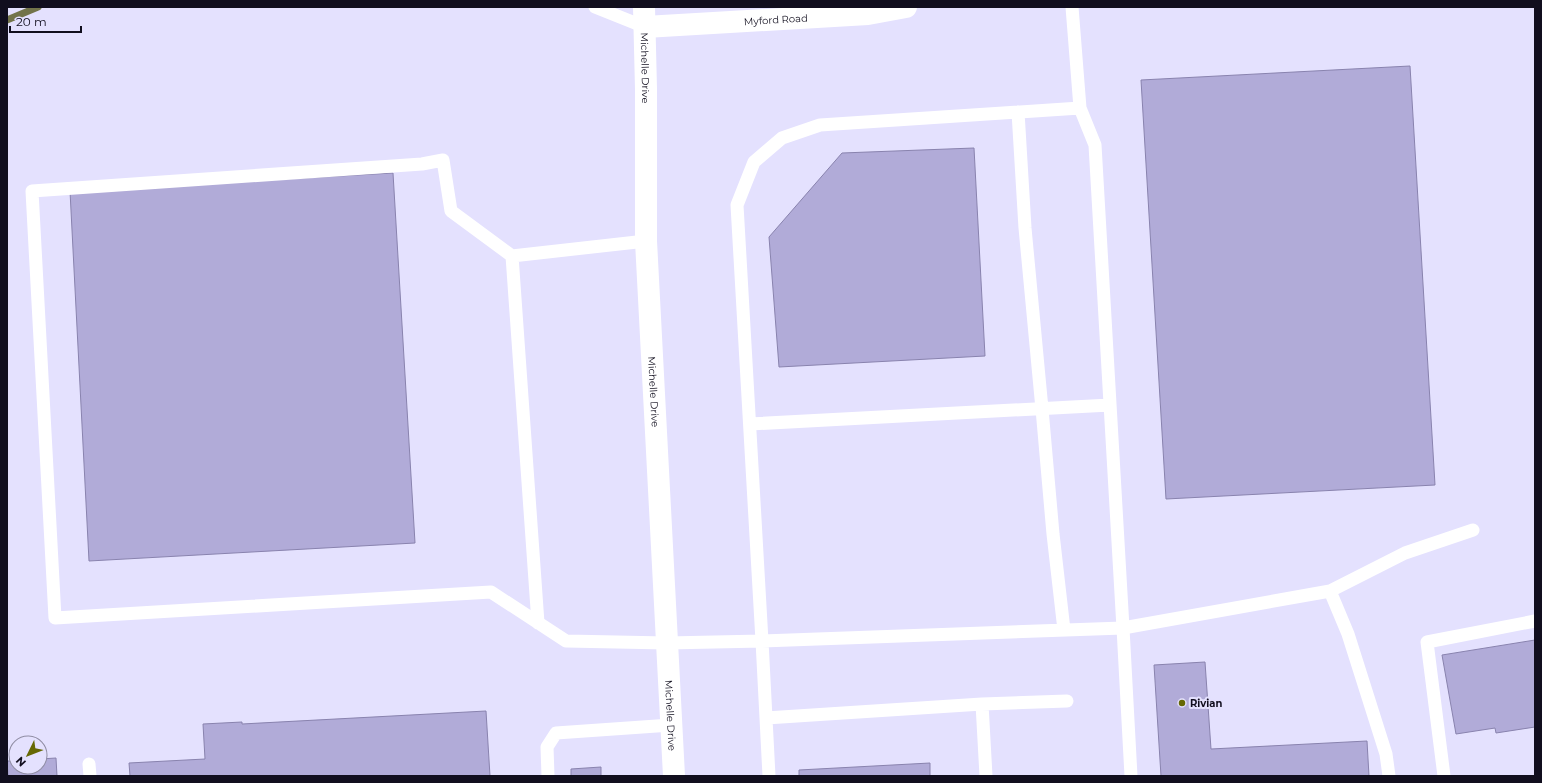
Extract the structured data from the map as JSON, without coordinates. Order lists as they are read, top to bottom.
{
  "streets": {
    "street": ["Myford Road", "Michelle Drive"]
  },
  "crossings": [
    ["Myford Road", "Michelle Drive"]
  ],
  "places": ["Rivian"],
  "scale_bar": "20 m",
  "north": "bottom left"
}
